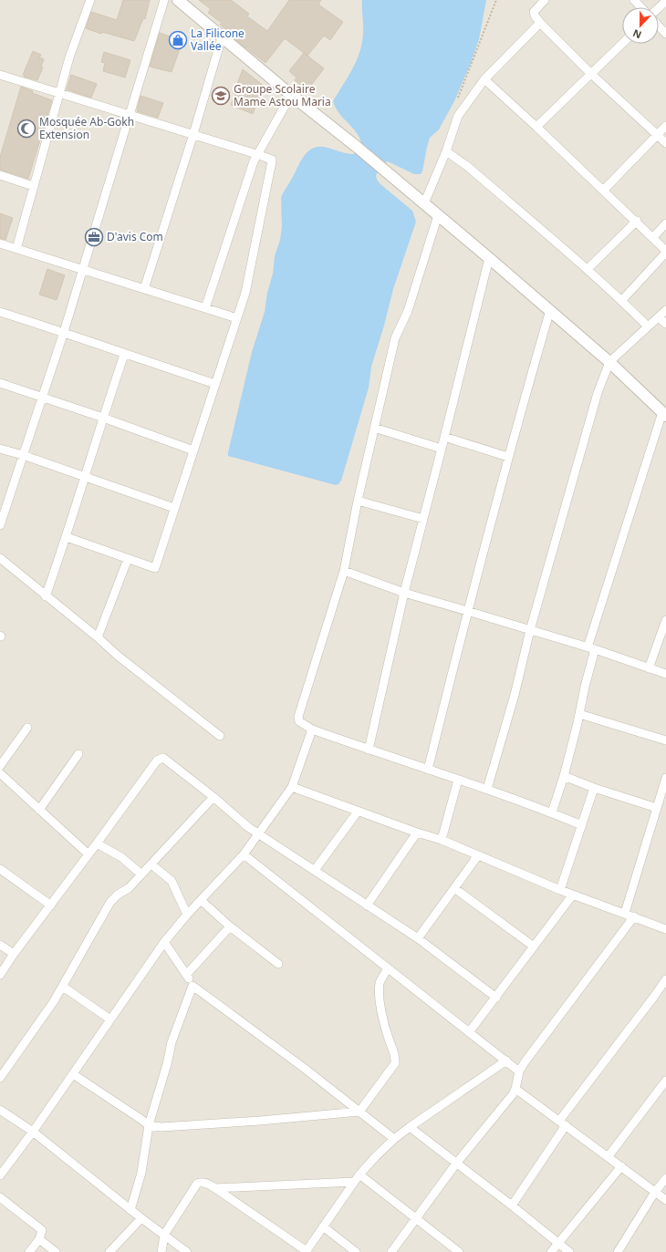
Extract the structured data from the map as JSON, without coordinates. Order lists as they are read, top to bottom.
{
  "places": {
    "shop": ["La Filicone Vallée"],
    "school or university": ["Groupe Scolaire Mame Astou Maria"],
    "mosque": ["Mosquée Ab-Gokh Extension"],
    "office": ["D'avis Com"]
  },
  "north": "bottom"
}
